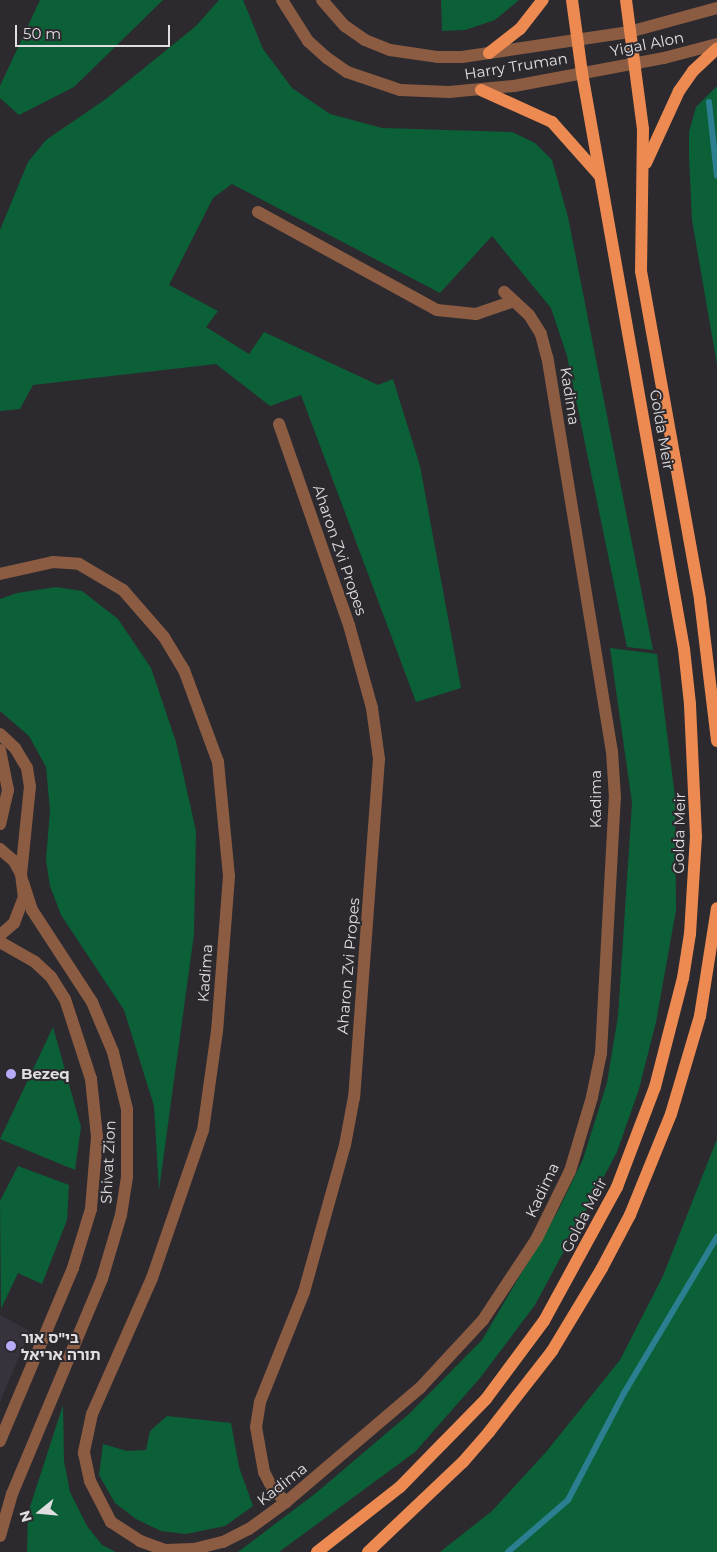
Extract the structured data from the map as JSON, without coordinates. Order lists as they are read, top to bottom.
{
  "streets": {
    "main road": ["Golda Meir"],
    "street": [
      "Yigal Alon",
      "Harry Truman",
      "Kadima",
      "Aharon Zvi Propes",
      "Shivat Zion"
    ]
  },
  "crossings": [
    ["Yigal Alon", "Harry Truman"],
    ["Yigal Alon", "Golda Meir"],
    ["Harry Truman", "Golda Meir"],
    ["Kadima", "Aharon Zvi Propes"]
  ],
  "places": ["Bezeq", "בי\"ס אור תורה אריאל"],
  "scale_bar": "50 m",
  "north": "left"
}
